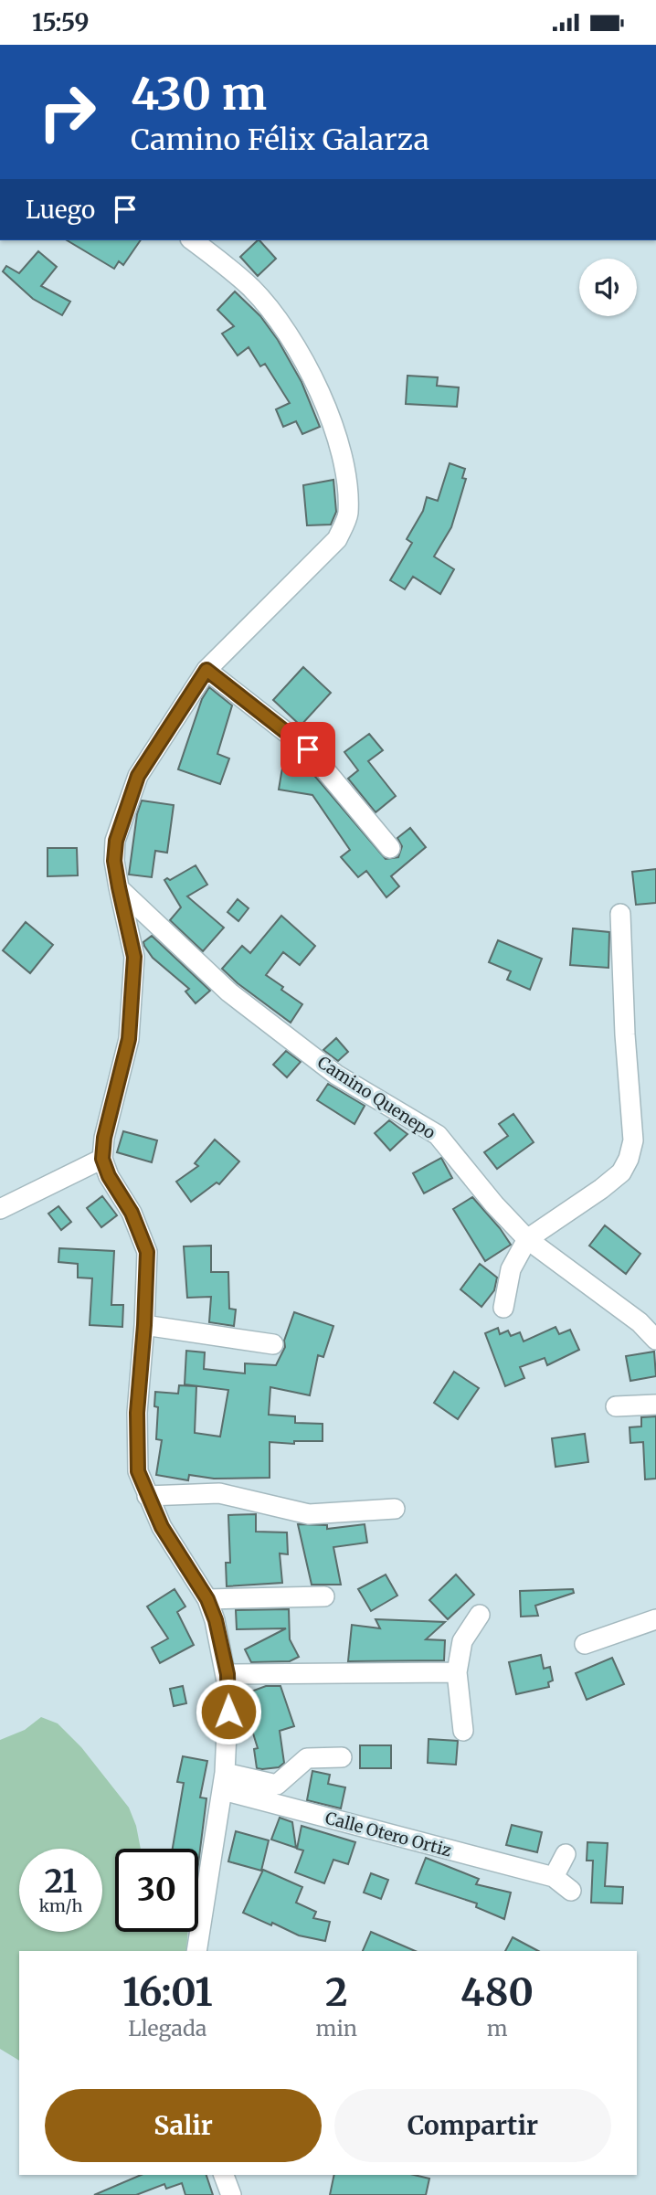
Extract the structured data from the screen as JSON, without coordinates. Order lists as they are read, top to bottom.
{
  "streets": {
    "street": ["Camino Quenepo", "Calle Otero Ortiz"]
  },
  "page": {
    "status": "15:59",
    "turn": ["430 m", "Camino Félix Galarza"],
    "then": "Luego",
    "speed": "21 km/h",
    "limit": "30",
    "eta": [
      "16:01",
      "Llegada",
      "2",
      "min",
      "480",
      "m"
    ],
    "buttons": ["Salir", "Compartir"]
  }
}
